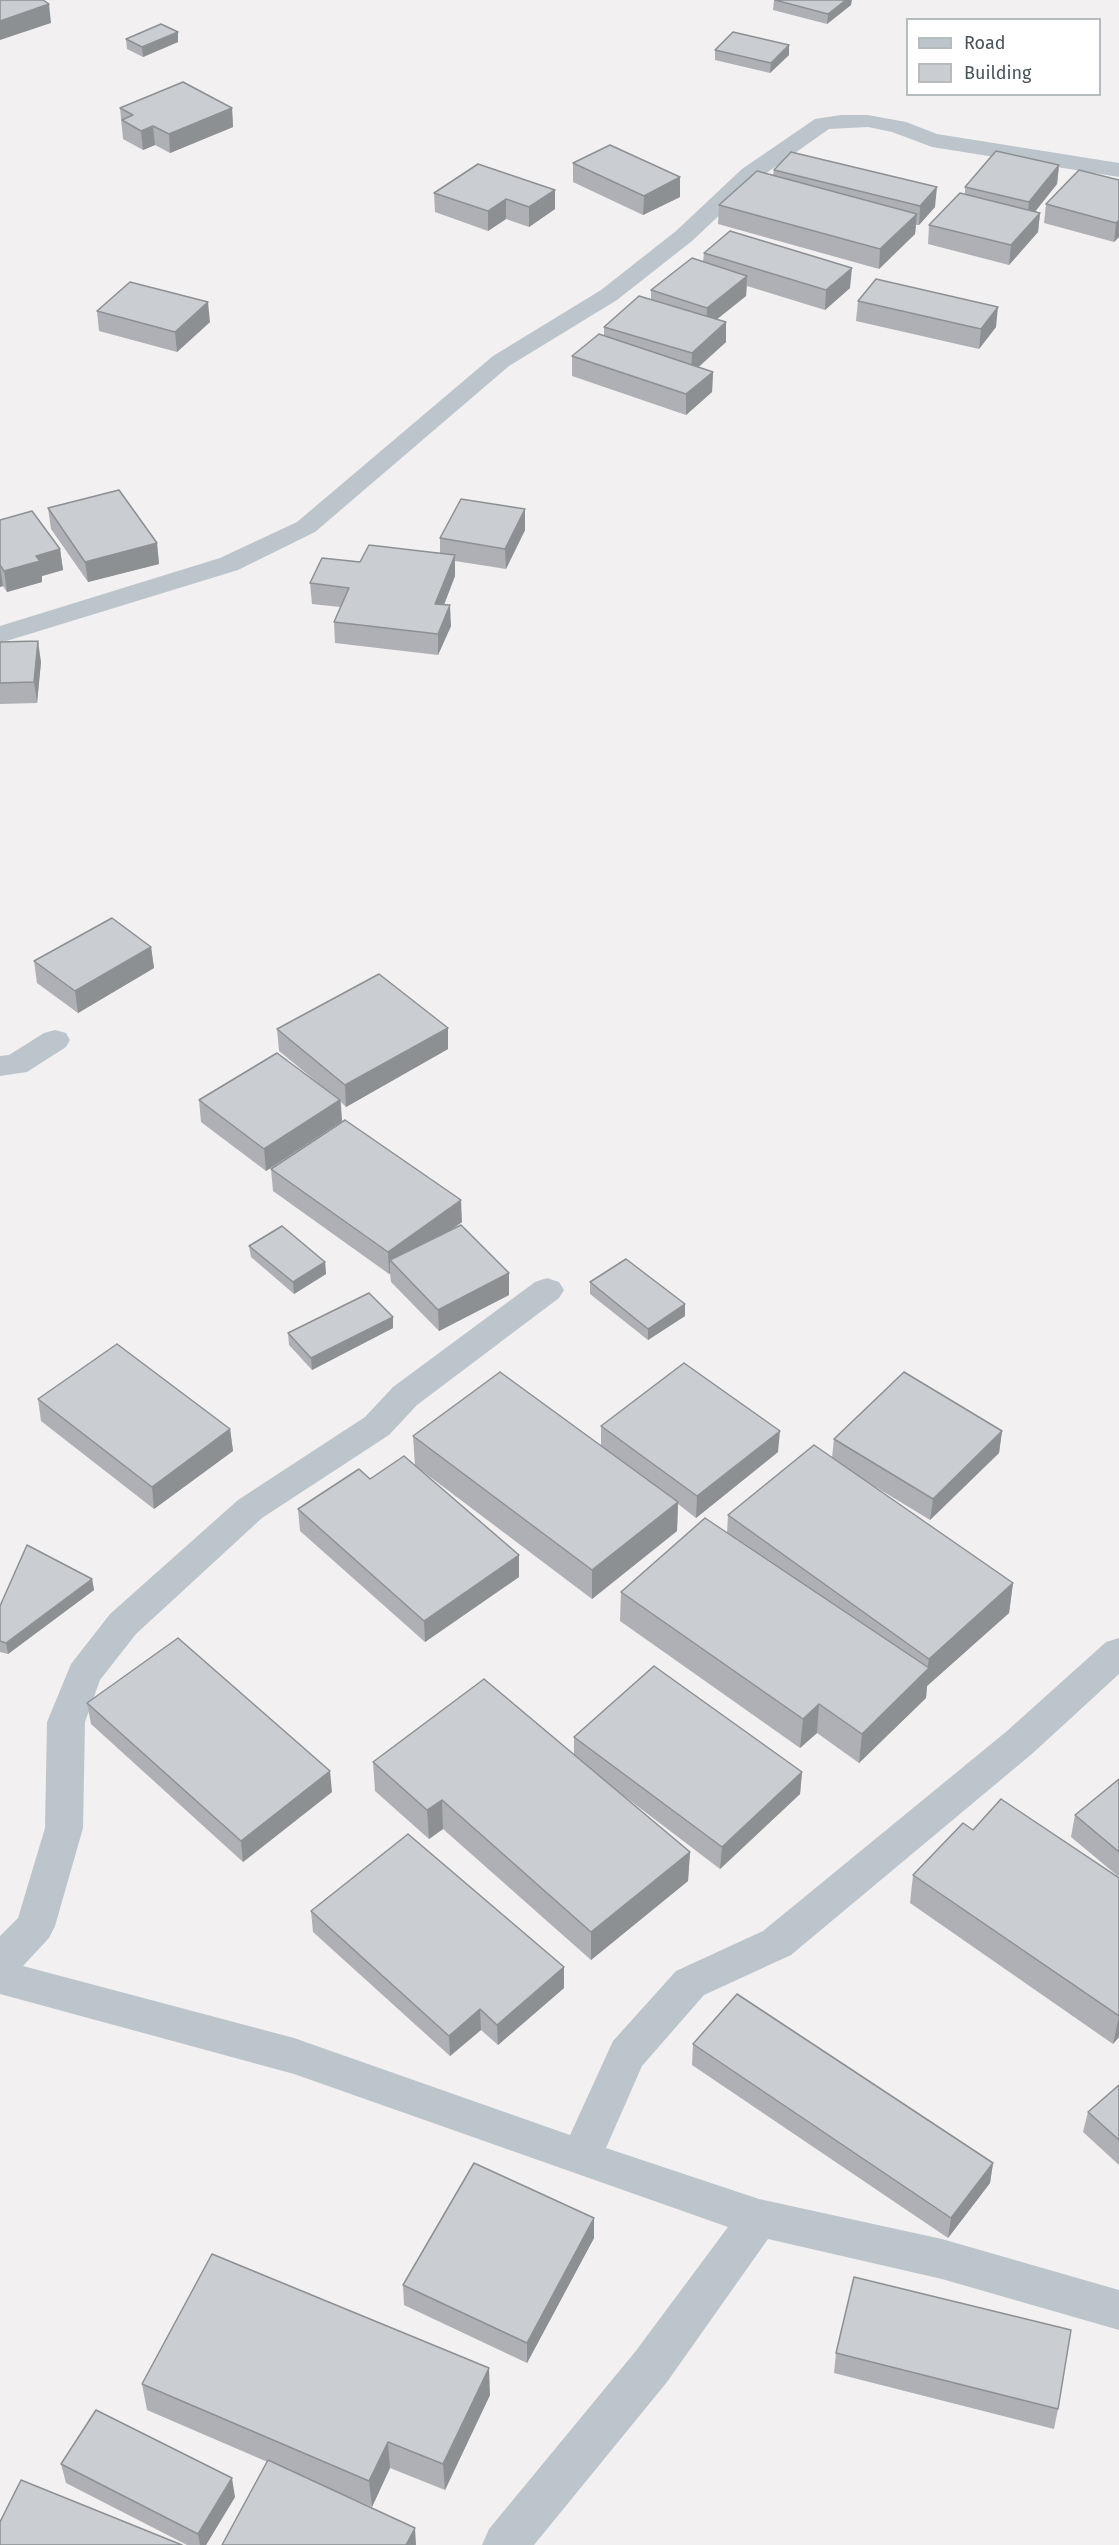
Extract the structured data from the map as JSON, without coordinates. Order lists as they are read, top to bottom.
{
  "legend": ["Road", "Building"]
}
